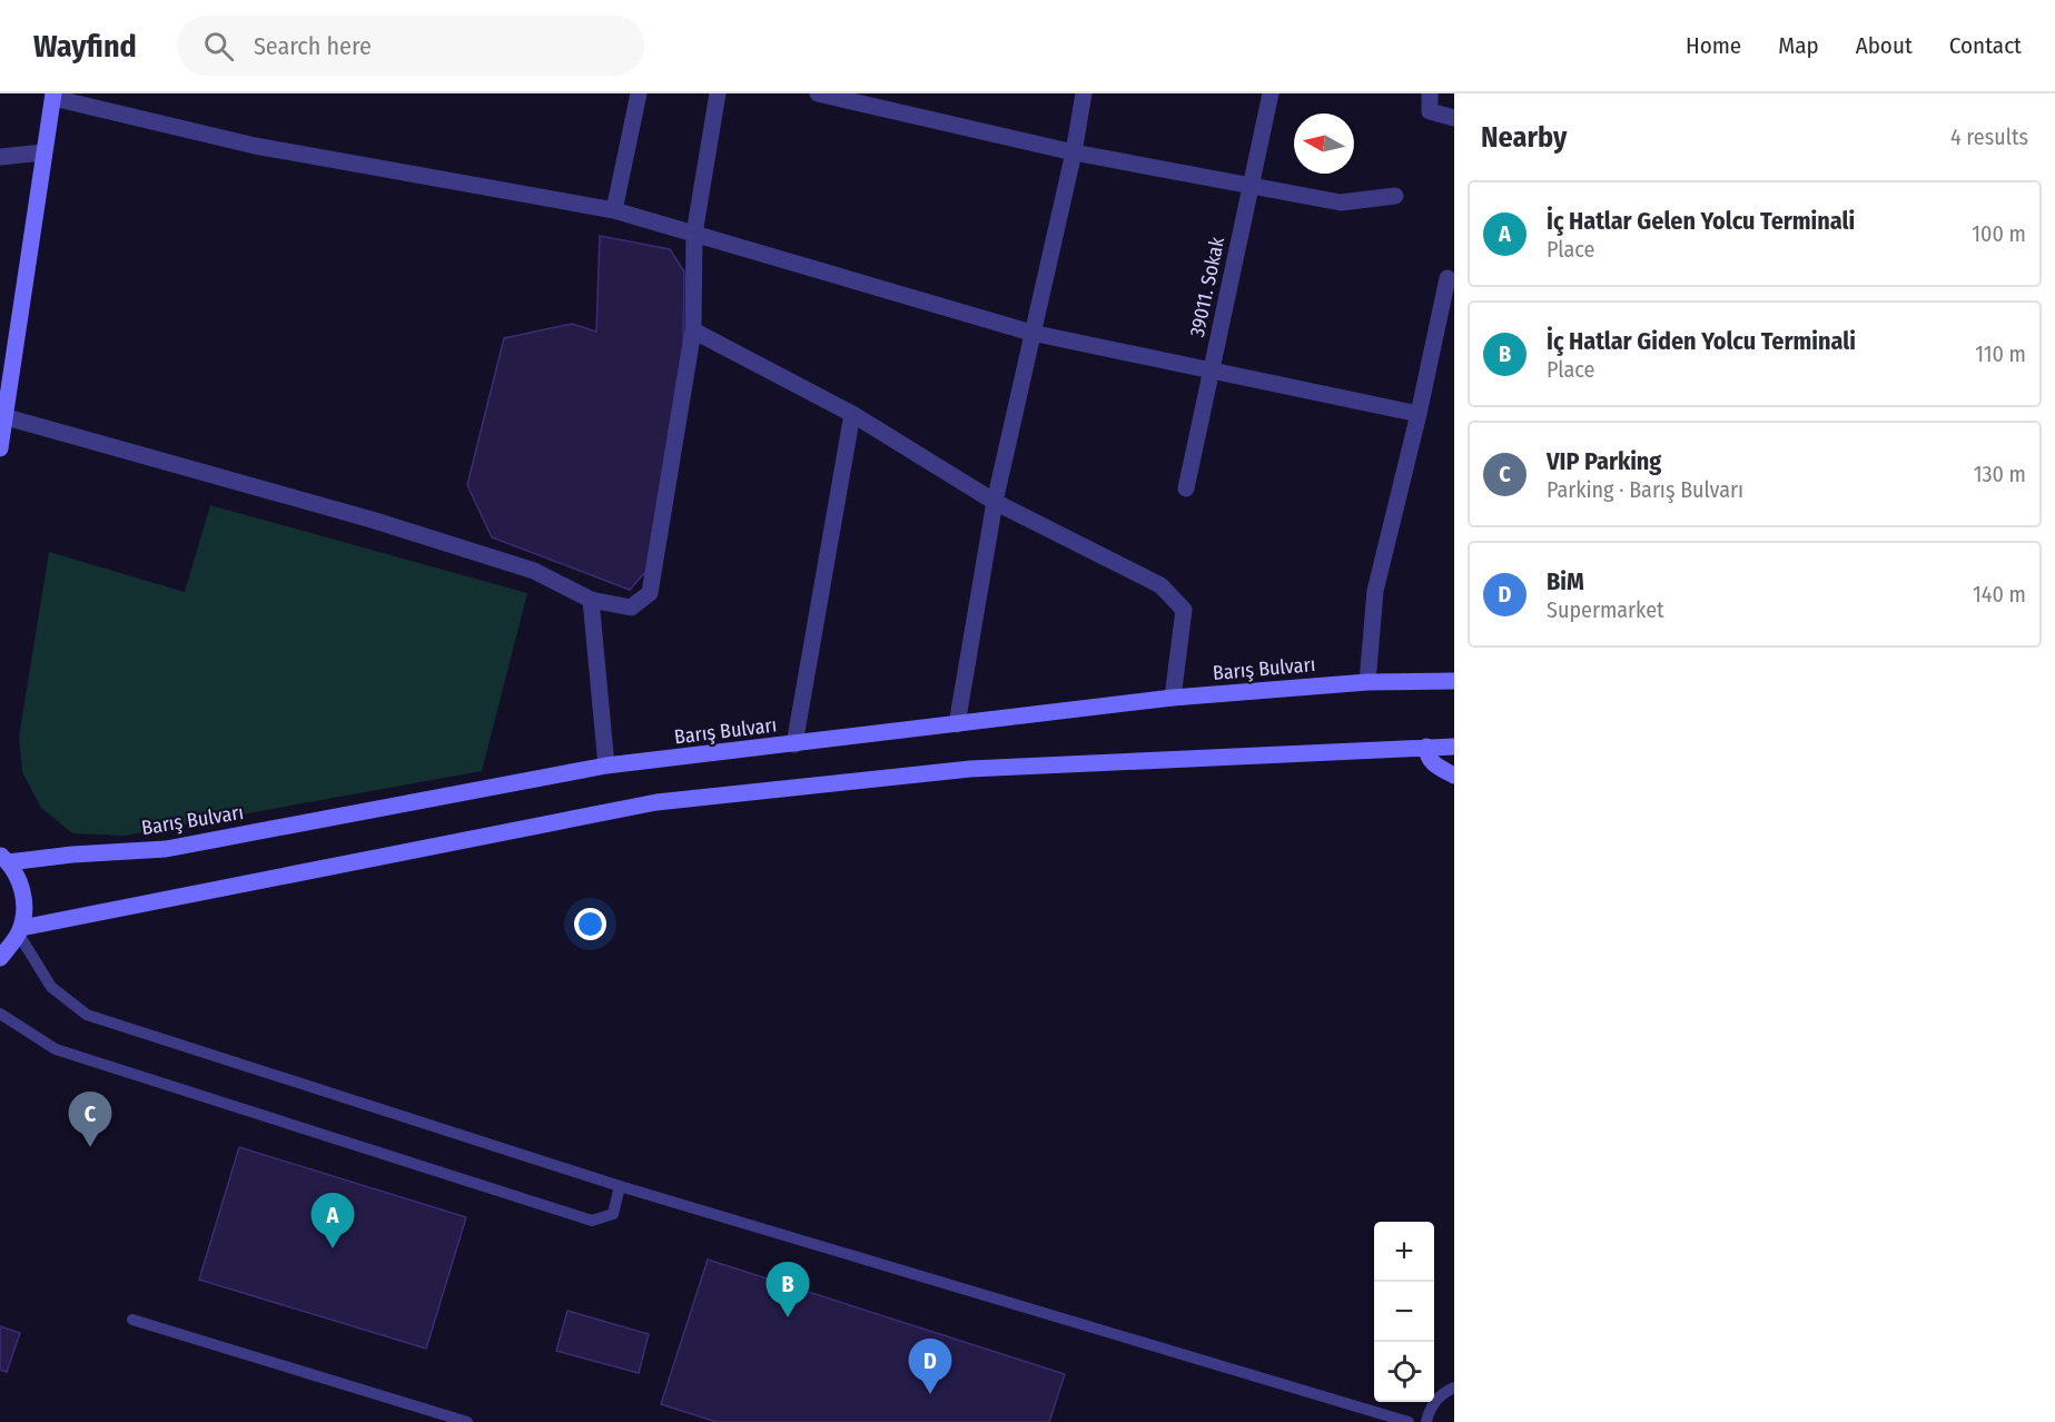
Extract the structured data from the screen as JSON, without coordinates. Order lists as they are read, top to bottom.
{
  "streets": {
    "main road": ["Barış Bulvarı"],
    "street": ["39011. Sokak"]
  },
  "north": "left",
  "page": {
    "header": "Wayfind",
    "search": "Search here",
    "nav": [
      "Home",
      "Map",
      "About",
      "Contact"
    ],
    "heading": ["Nearby", "4 results"],
    "list": [
      {
        "mark": "A",
        "name": "İç Hatlar Gelen Yolcu Terminali",
        "note": "Place",
        "value": "100 m"
      },
      {
        "mark": "B",
        "name": "İç Hatlar Giden Yolcu Terminali",
        "note": "Place",
        "value": "110 m"
      },
      {
        "mark": "C",
        "name": "VIP Parking",
        "note": "Parking · Barış Bulvarı",
        "value": "130 m"
      },
      {
        "mark": "D",
        "name": "BiM",
        "note": "Supermarket",
        "value": "140 m"
      }
    ],
    "pins": [
      "C",
      "A",
      "B",
      "D"
    ],
    "map_buttons": ["+", "−"]
  }
}
